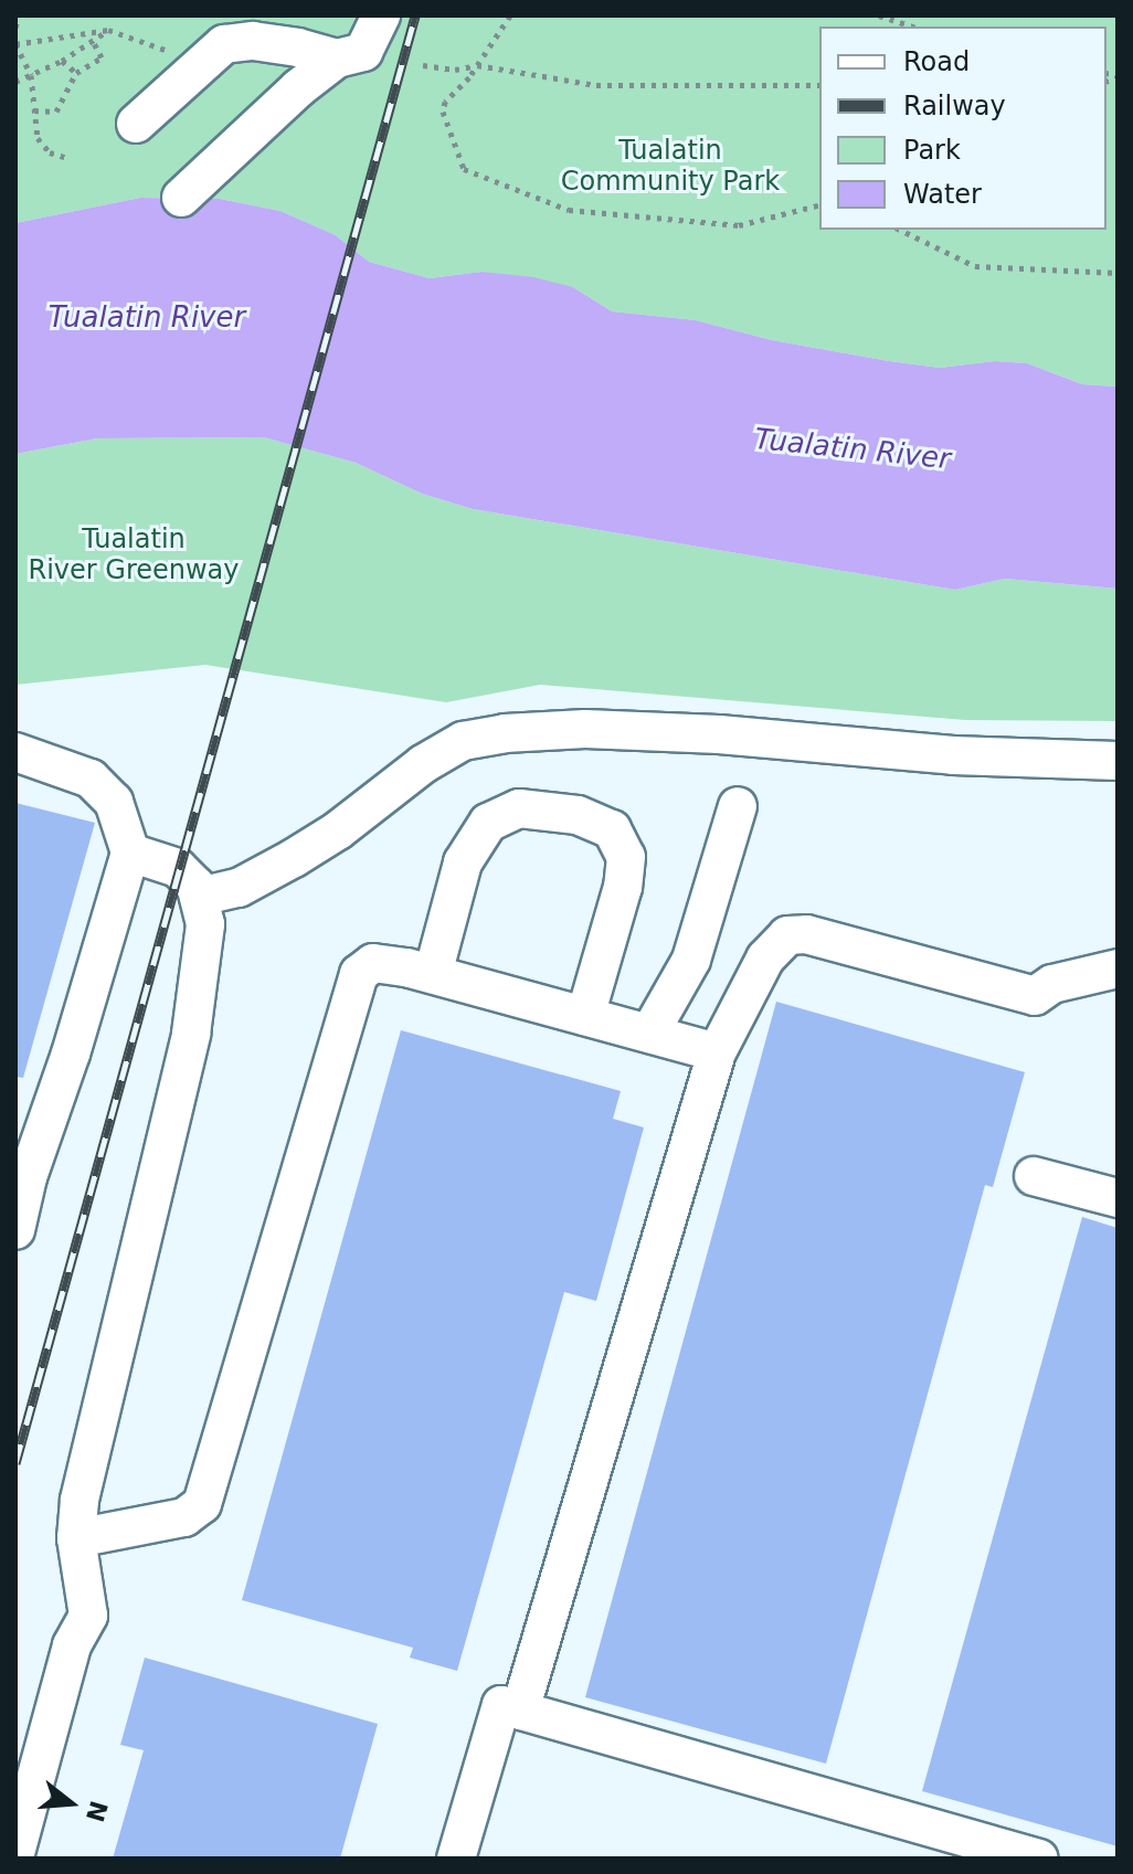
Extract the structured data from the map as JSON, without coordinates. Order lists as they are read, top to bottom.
{
  "water": ["Tualatin River"],
  "parks": ["Tualatin Community Park", "Tualatin River Greenway"],
  "legend": [
    "Road",
    "Railway",
    "Park",
    "Water"
  ],
  "north": "right"
}
